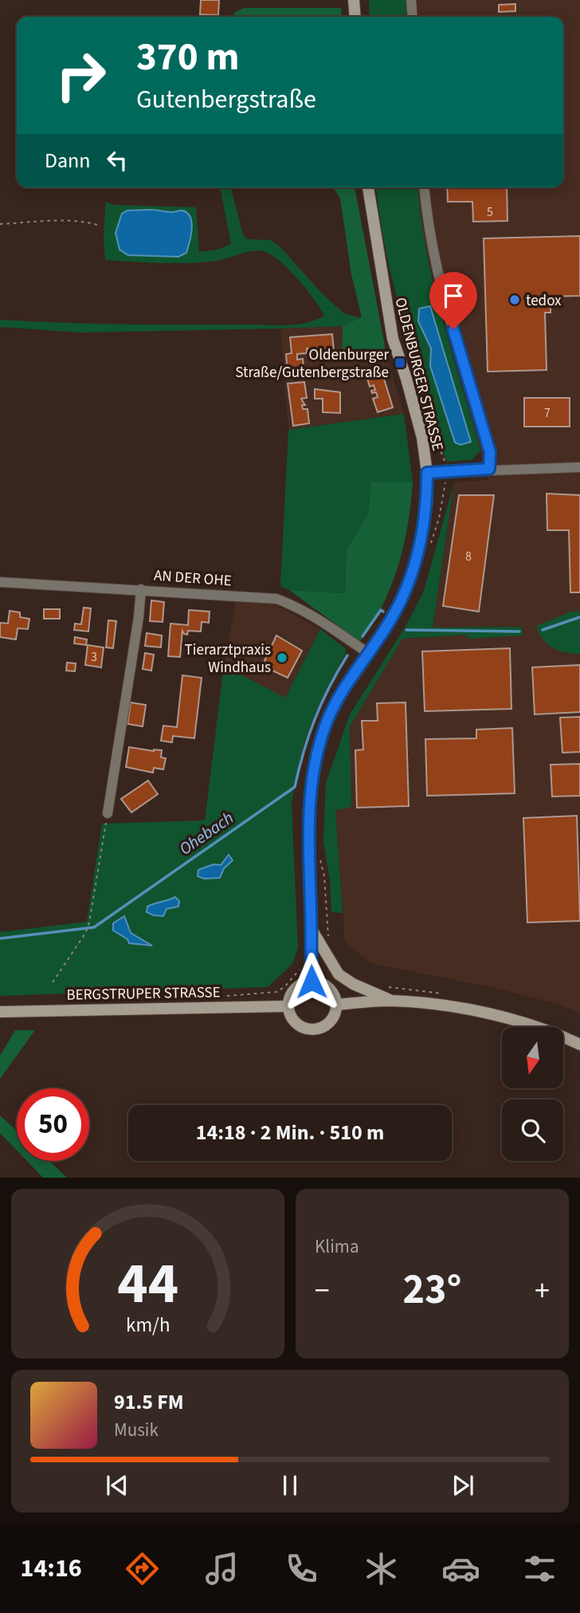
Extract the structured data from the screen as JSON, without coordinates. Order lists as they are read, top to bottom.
{
  "streets": {
    "main road": ["OLDENBURGER STRASSE", "BERGSTRUPER STRASSE"],
    "street": ["AN DER OHE"]
  },
  "crossings": [
    ["OLDENBURGER STRASSE", "AN DER OHE"],
    ["OLDENBURGER STRASSE", "BERGSTRUPER STRASSE"]
  ],
  "water": ["Ohebach"],
  "places": {
    "other": ["tedox", "Tierarztpraxis Windhaus"],
    "transit": ["Oldenburger Straße/Gutenbergstraße"]
  },
  "house_numbers": [
    "5",
    "7",
    "8",
    "3"
  ],
  "north": "bottom",
  "page": {
    "turn": ["370 m", "Gutenbergstraße"],
    "then": "Dann",
    "limit": "50",
    "trip": "14:18 · 2 Min. · 510 m",
    "tile": "Klima",
    "heat": ["−", "23°", "+"],
    "song": ["91.5 FM", "Musik"],
    "tabs": "14:16",
    "gauge": ["44", "km/h"]
  }
}
